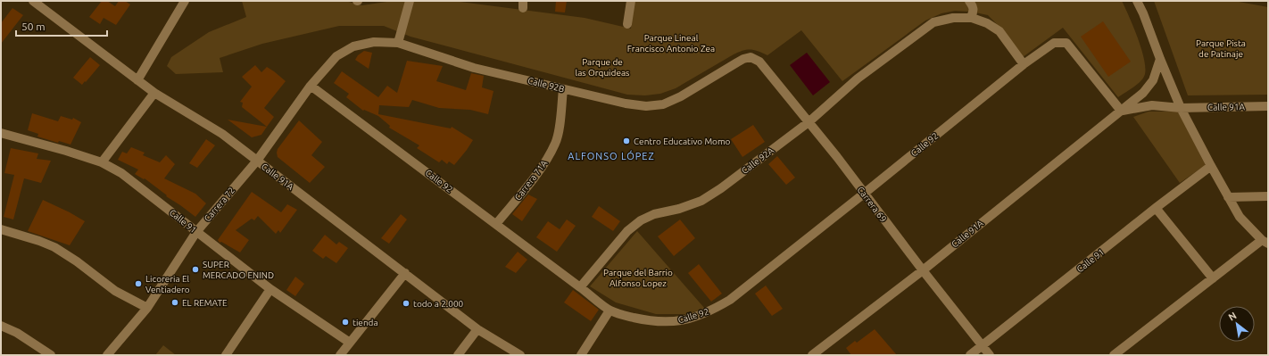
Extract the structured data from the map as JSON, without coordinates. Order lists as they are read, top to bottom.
{
  "streets": {
    "street": [
      "Calle 92B",
      "Calle 91A",
      "Calle 92",
      "Calle 92A",
      "Carrera 71A",
      "Carrera 72",
      "Carrera 69",
      "Calle 91"
    ]
  },
  "crossings": [
    ["Calle 92B", "Carrera 71A"],
    ["Calle 92B", "Carrera 72"],
    ["Calle 92B", "Carrera 69"],
    ["Calle 91A", "Calle 92"],
    ["Calle 91A", "Carrera 72"],
    ["Calle 91A", "Carrera 69"],
    ["Calle 92", "Calle 92A"],
    ["Calle 92", "Carrera 71A"],
    ["Calle 92", "Carrera 72"],
    ["Calle 92", "Carrera 69"],
    ["Calle 92A", "Carrera 69"],
    ["Carrera 72", "Calle 91"],
    ["Carrera 69", "Calle 91"]
  ],
  "districts": ["ALFONSO LÓPEZ"],
  "parks": [
    "Parque Lineal Francisco Antonio Zea",
    "Parque Pista de Patinaje",
    "Parque de las Orquideas",
    "Parque del Barrio Alfonso Lopez"
  ],
  "places": [
    "Centro Educativo Momo",
    "SUPER MERCADO ENIND",
    "Licoreria El Ventiadero",
    "EL REMATE",
    "todo a 2.000",
    "tienda"
  ],
  "scale_bar": "50 m",
  "north": "top left"
}
